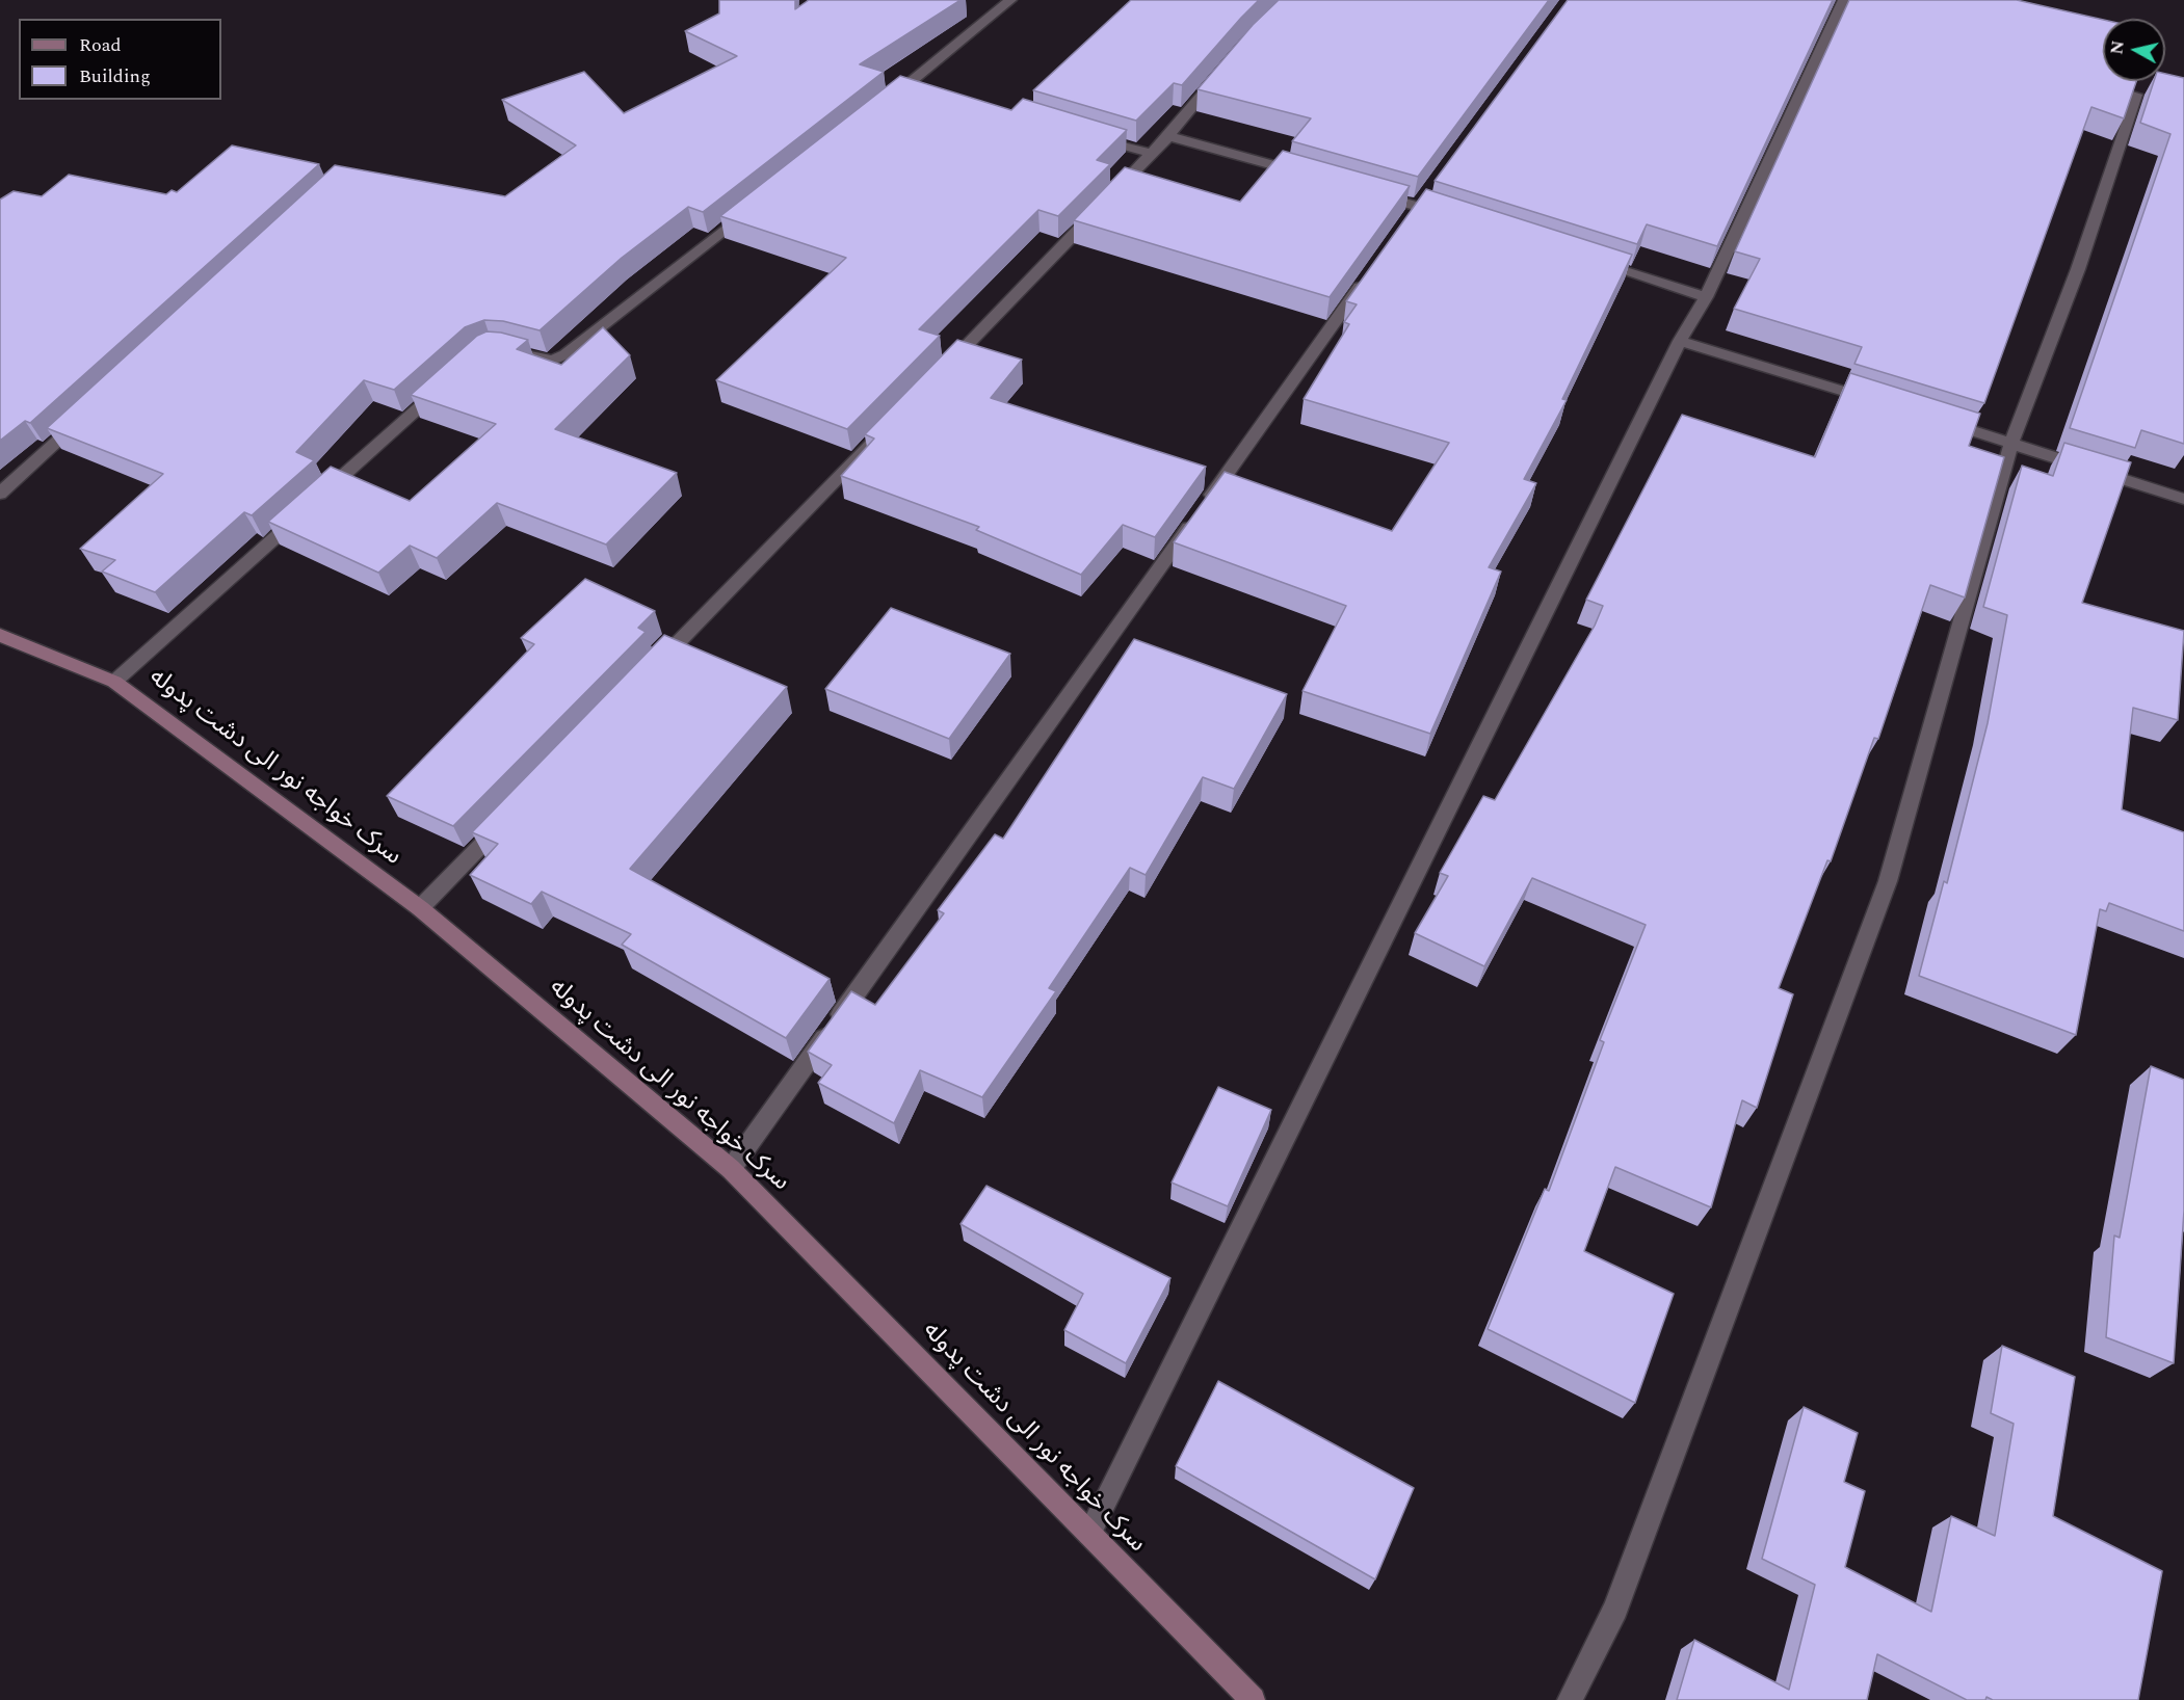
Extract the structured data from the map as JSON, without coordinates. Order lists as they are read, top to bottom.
{
  "streets": {
    "main road": ["سرک خواجه نور الی دشت پدوله"]
  },
  "legend": ["Road", "Building"],
  "north": "left"
}
